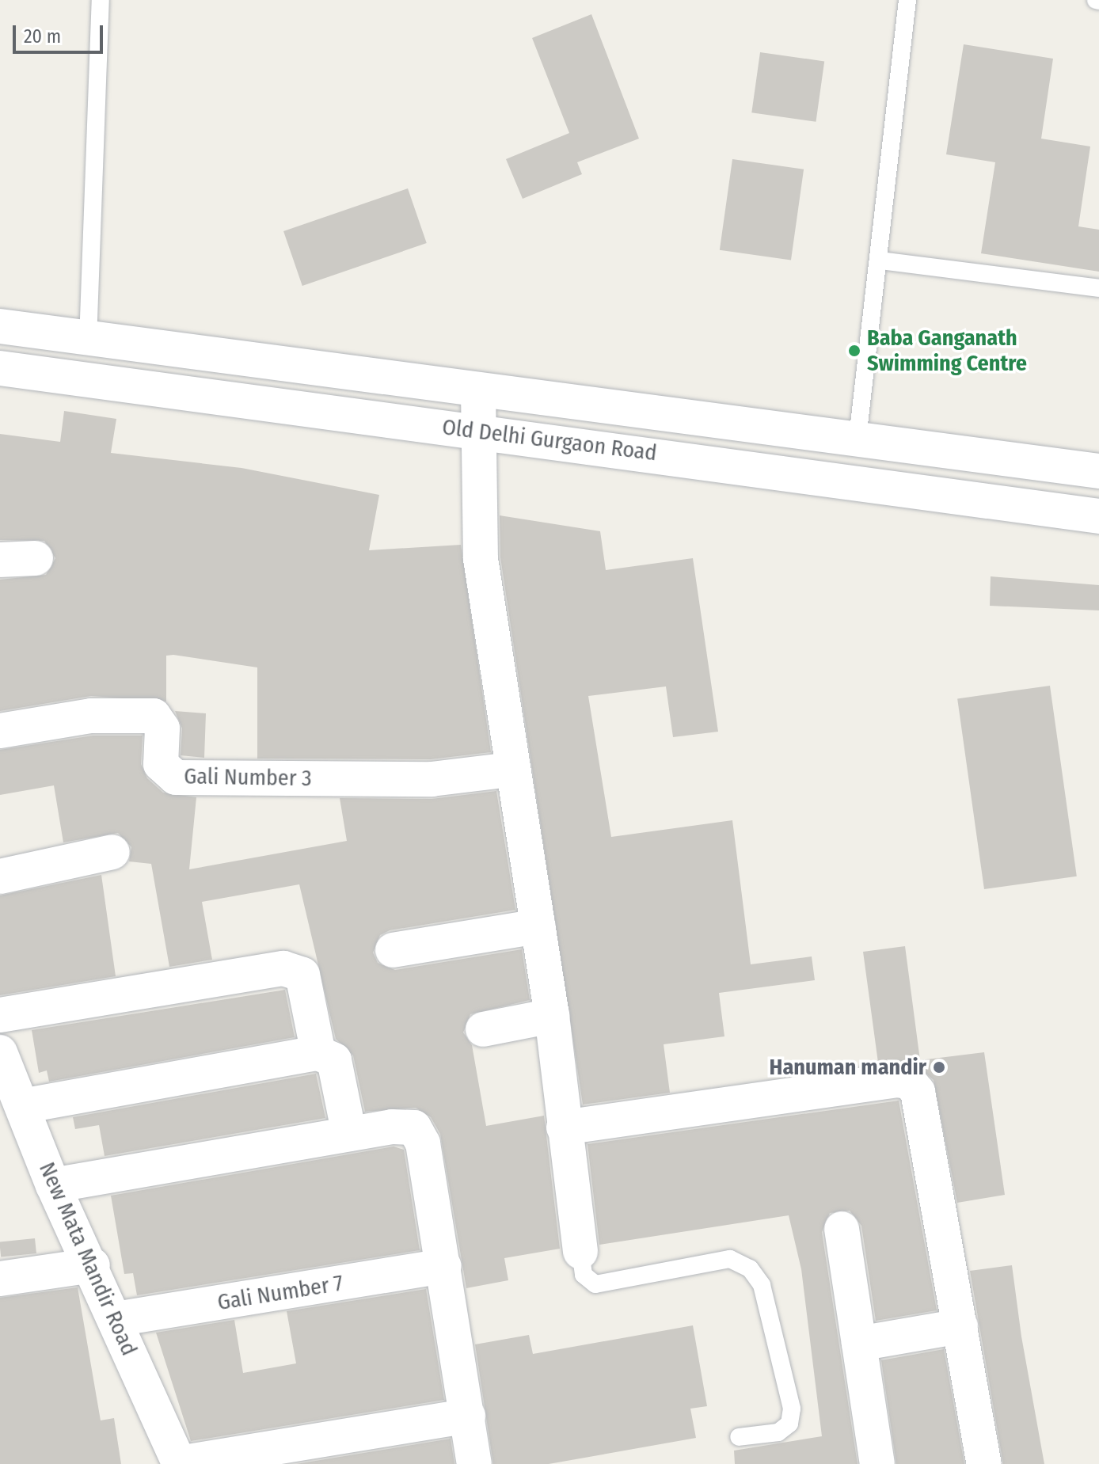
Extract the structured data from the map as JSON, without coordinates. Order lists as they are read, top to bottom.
{
  "streets": {
    "street": [
      "Old Delhi Gurgaon Road",
      "Gali Number 3",
      "New Mata Mandir Road",
      "Gali Number 7"
    ]
  },
  "crossings": [
    ["New Mata Mandir Road", "Gali Number 7"]
  ],
  "places": ["Baba Ganganath Swimming Centre", "Hanuman mandir"],
  "scale_bar": "20 m"
}
